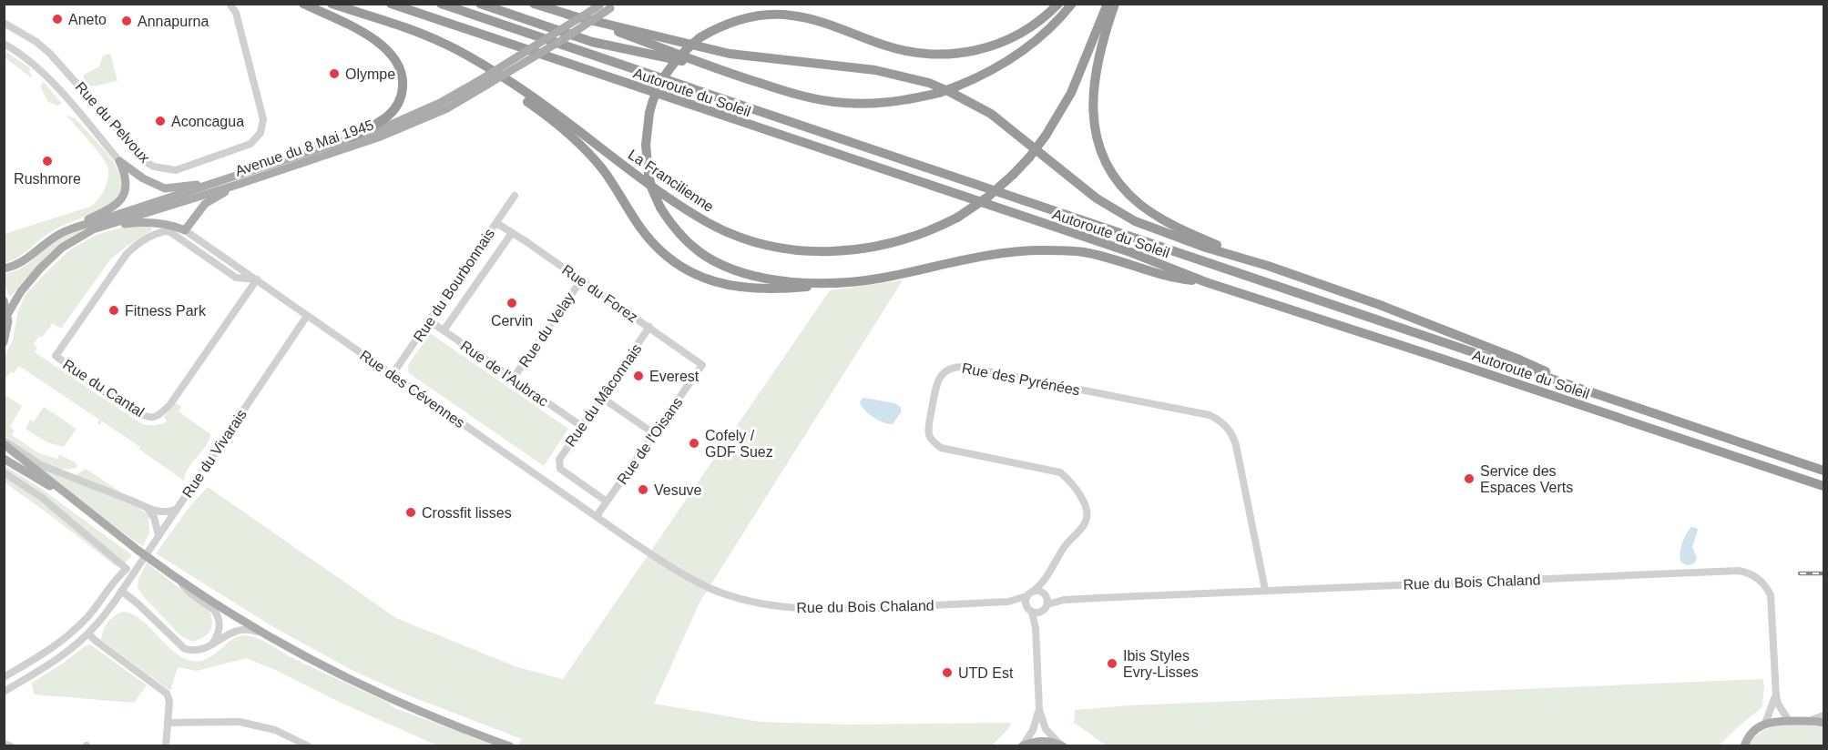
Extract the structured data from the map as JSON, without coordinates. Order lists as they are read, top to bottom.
{
  "streets": {
    "highway": ["Autoroute du Soleil", "La Francilienne"],
    "main road": ["Avenue du 8 Mai 1945"],
    "street": [
      "Rue du Pelvoux",
      "Rue du Bourbonnais",
      "Rue du Forez",
      "Rue du Velay",
      "Rue de l'Aubrac",
      "Rue des Pyrénées",
      "Rue du Cantal",
      "Rue des Cévennes",
      "Rue du Mâconnais",
      "Rue de l'Oisans",
      "Rue du Vivarais",
      "Rue du Bois Chaland"
    ]
  },
  "crossings": [
    ["Rue du Bourbonnais", "Rue du Forez"],
    ["Rue du Bourbonnais", "Rue de l'Aubrac"],
    ["Rue du Bourbonnais", "Rue des Cévennes"],
    ["Rue du Forez", "Rue du Velay"],
    ["Rue du Forez", "Rue du Mâconnais"],
    ["Rue du Forez", "Rue de l'Oisans"],
    ["Rue du Velay", "Rue de l'Aubrac"],
    ["Rue de l'Aubrac", "Rue du Mâconnais"],
    ["Rue des Pyrénées", "Rue du Bois Chaland"],
    ["Rue du Cantal", "Rue des Cévennes"],
    ["Rue des Cévennes", "Rue de l'Oisans"],
    ["Rue des Cévennes", "Rue du Vivarais"],
    ["Rue des Cévennes", "Rue du Bois Chaland"],
    ["Rue du Mâconnais", "Rue de l'Oisans"]
  ],
  "places": [
    "Aneto",
    "Annapurna",
    "Olympe",
    "Aconcagua",
    "Rushmore",
    "Cervin",
    "Fitness Park",
    "Everest",
    "Cofely / GDF Suez",
    "Service des Espaces Verts",
    "Vesuve",
    "Crossfit lisses",
    "Ibis Styles Evry-Lisses",
    "UTD Est"
  ]
}
